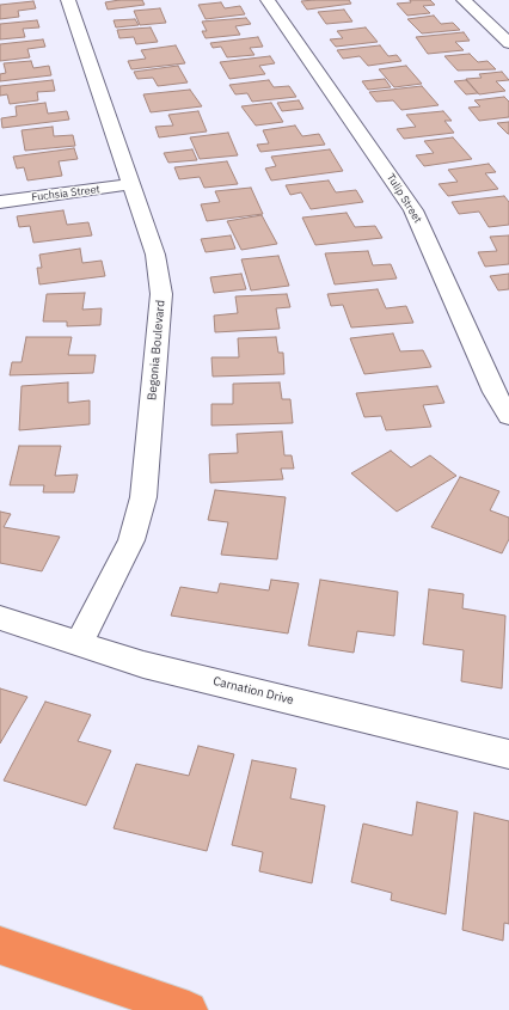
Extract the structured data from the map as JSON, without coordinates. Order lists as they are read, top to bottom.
{
  "streets": {
    "street": [
      "Fuchsia Street",
      "Tulip Street",
      "Begonia Boulevard",
      "Carnation Drive"
    ]
  },
  "crossings": [
    ["Fuchsia Street", "Begonia Boulevard"],
    ["Begonia Boulevard", "Carnation Drive"]
  ]
}
